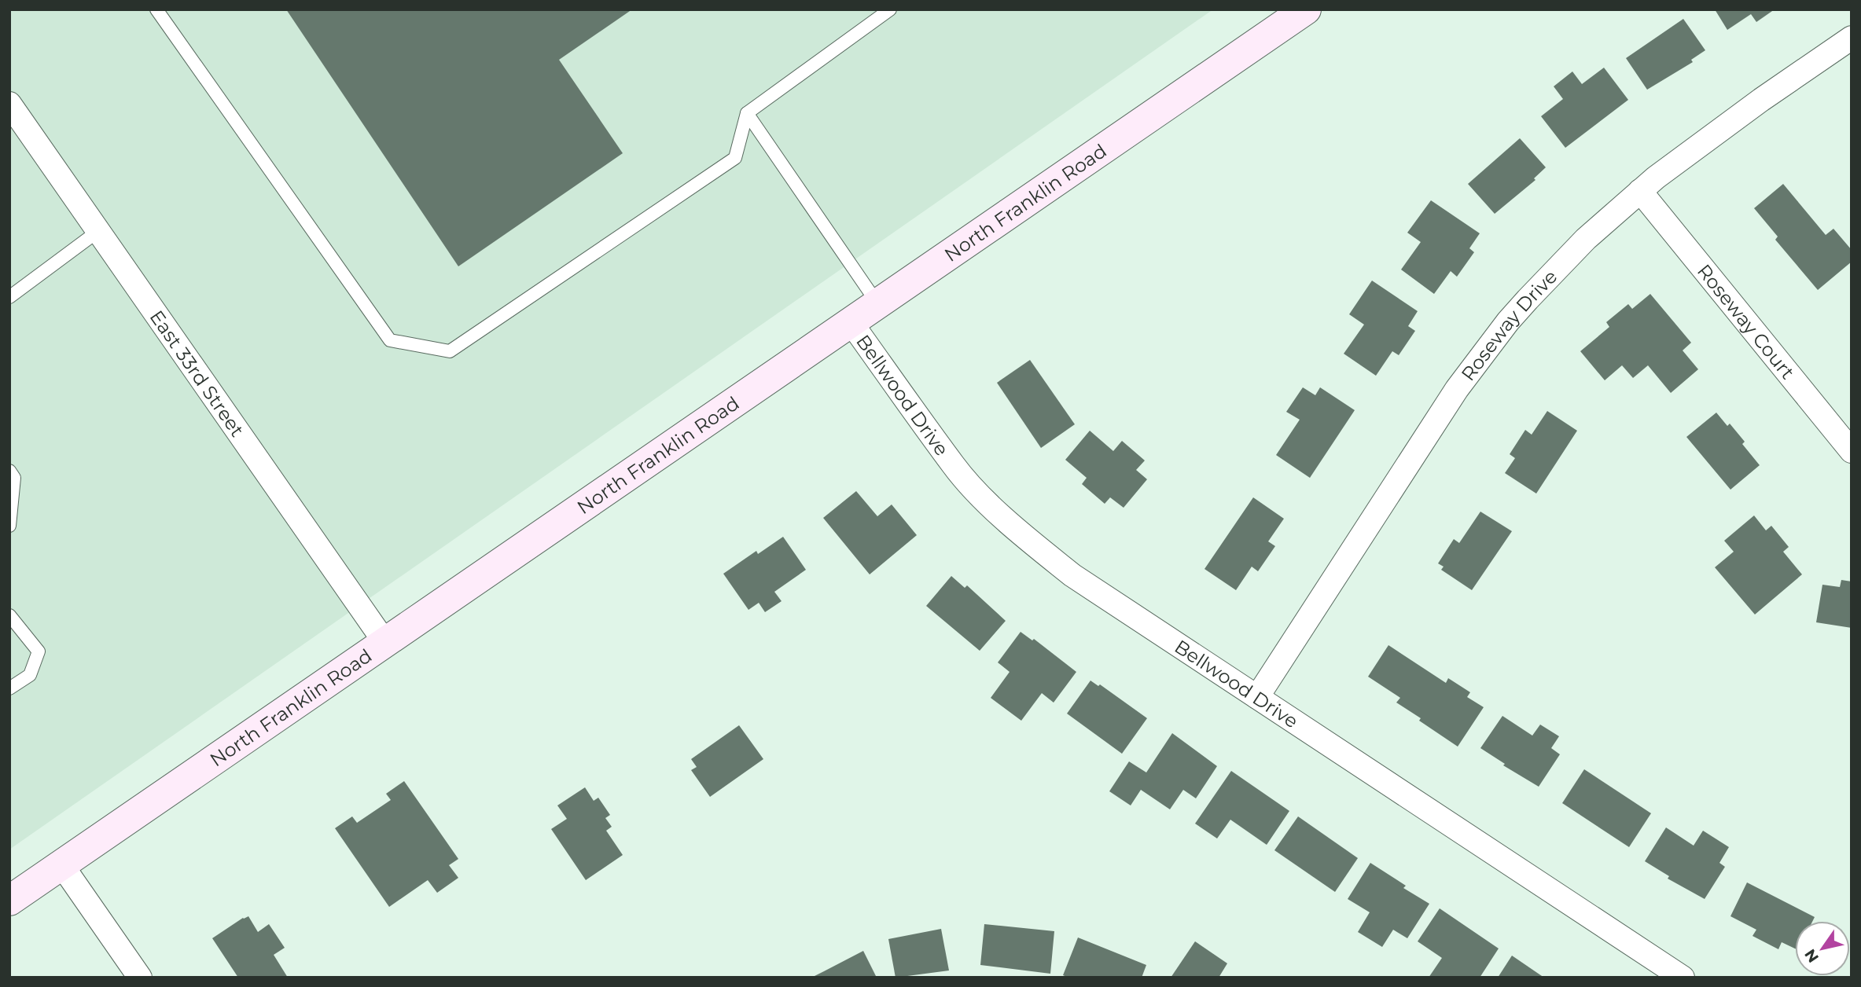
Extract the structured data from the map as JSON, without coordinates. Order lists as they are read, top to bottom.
{
  "streets": {
    "main road": ["North Franklin Road"],
    "street": [
      "Roseway Court",
      "Roseway Drive",
      "East 33rd Street",
      "Bellwood Drive"
    ]
  },
  "crossings": [
    ["North Franklin Road", "East 33rd Street"],
    ["North Franklin Road", "Bellwood Drive"],
    ["Roseway Court", "Roseway Drive"],
    ["Roseway Drive", "Bellwood Drive"]
  ],
  "north": "bottom left"
}
